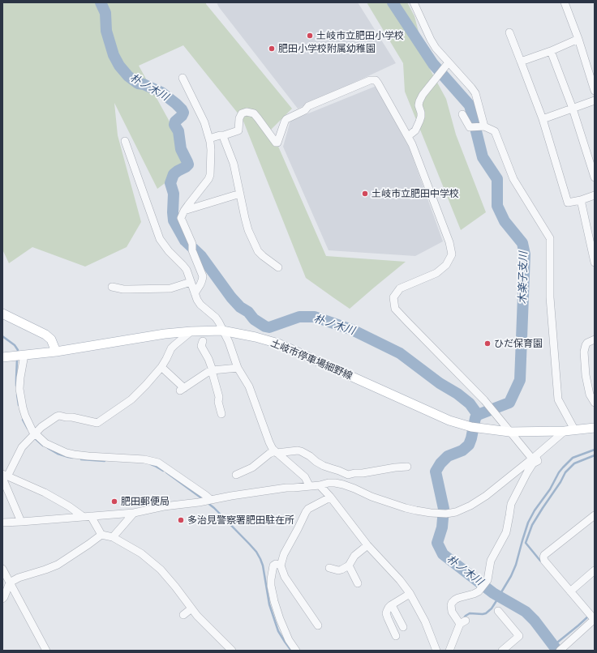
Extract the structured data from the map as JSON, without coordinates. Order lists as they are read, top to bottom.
{
  "streets": {
    "main road": ["土岐市停車場細野線"]
  },
  "water": ["朴ノ木川", "木楽子支川"],
  "places": [
    "土岐市立肥田小学校",
    "肥田小学校附属幼稚園",
    "土岐市立肥田中学校",
    "ひだ保育園",
    "肥田郵便局",
    "多治見警察署肥田駐在所"
  ]
}
